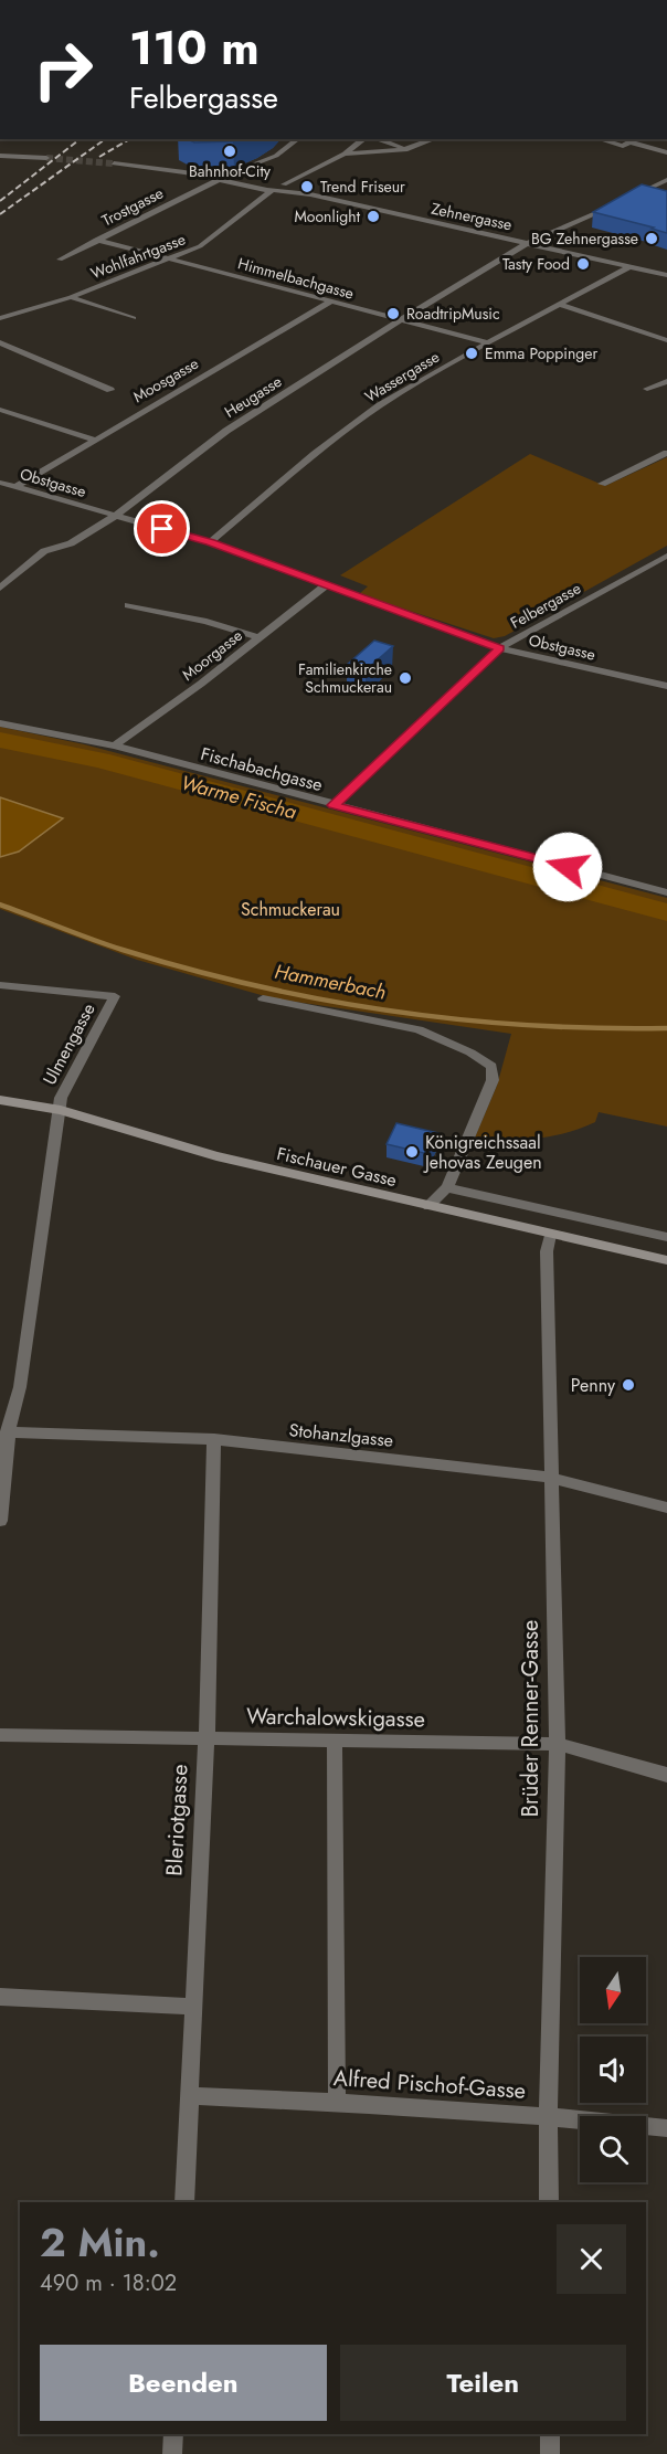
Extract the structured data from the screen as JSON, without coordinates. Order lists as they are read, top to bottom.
{
  "streets": {
    "main road": ["Fischauer Gasse"],
    "street": [
      "Trostgasse",
      "Zehnergasse",
      "Wohlfahrtgasse",
      "Himmelbachgasse",
      "Wassergasse",
      "Moosgasse",
      "Heugasse",
      "Obstgasse",
      "Felbergasse",
      "Moorgasse",
      "Fischabachgasse",
      "Ulmengasse",
      "Stohanzlgasse",
      "Warchalowskigasse",
      "Brüder Renner-Gasse",
      "Bleriotgasse",
      "Alfred Pischof-Gasse"
    ]
  },
  "crossings": [
    ["Trostgasse", "Zehnergasse"],
    ["Trostgasse", "Himmelbachgasse"],
    ["Zehnergasse", "Wohlfahrtgasse"],
    ["Zehnergasse", "Wassergasse"],
    ["Zehnergasse", "Heugasse"],
    ["Wohlfahrtgasse", "Himmelbachgasse"],
    ["Himmelbachgasse", "Wassergasse"],
    ["Himmelbachgasse", "Moosgasse"],
    ["Himmelbachgasse", "Heugasse"],
    ["Wassergasse", "Obstgasse"],
    ["Moosgasse", "Obstgasse"],
    ["Heugasse", "Obstgasse"],
    ["Obstgasse", "Felbergasse"],
    ["Obstgasse", "Moorgasse"],
    ["Felbergasse", "Fischabachgasse"],
    ["Moorgasse", "Fischabachgasse"],
    ["Ulmengasse", "Fischauer Gasse"],
    ["Ulmengasse", "Stohanzlgasse"],
    ["Fischauer Gasse", "Brüder Renner-Gasse"],
    ["Stohanzlgasse", "Brüder Renner-Gasse"],
    ["Stohanzlgasse", "Bleriotgasse"],
    ["Warchalowskigasse", "Brüder Renner-Gasse"],
    ["Warchalowskigasse", "Bleriotgasse"],
    ["Brüder Renner-Gasse", "Alfred Pischof-Gasse"],
    ["Bleriotgasse", "Alfred Pischof-Gasse"]
  ],
  "water": ["Warme Fischa", "Hammerbach"],
  "parks": ["Schmuckerau"],
  "places": [
    "Bahnhof-City",
    "Trend Friseur",
    "Moonlight",
    "BG Zehnergasse",
    "Tasty Food",
    "RoadtripMusic",
    "Emma Poppinger",
    "Familienkirche Schmuckerau",
    "Königreichssaal Jehovas Zeugen",
    "Penny"
  ],
  "north": "bottom",
  "page": {
    "turn": ["110 m", "Felbergasse"],
    "heading": ["2 Min.", "490 m · 18:02"],
    "buttons": ["Beenden", "Teilen"]
  }
}
